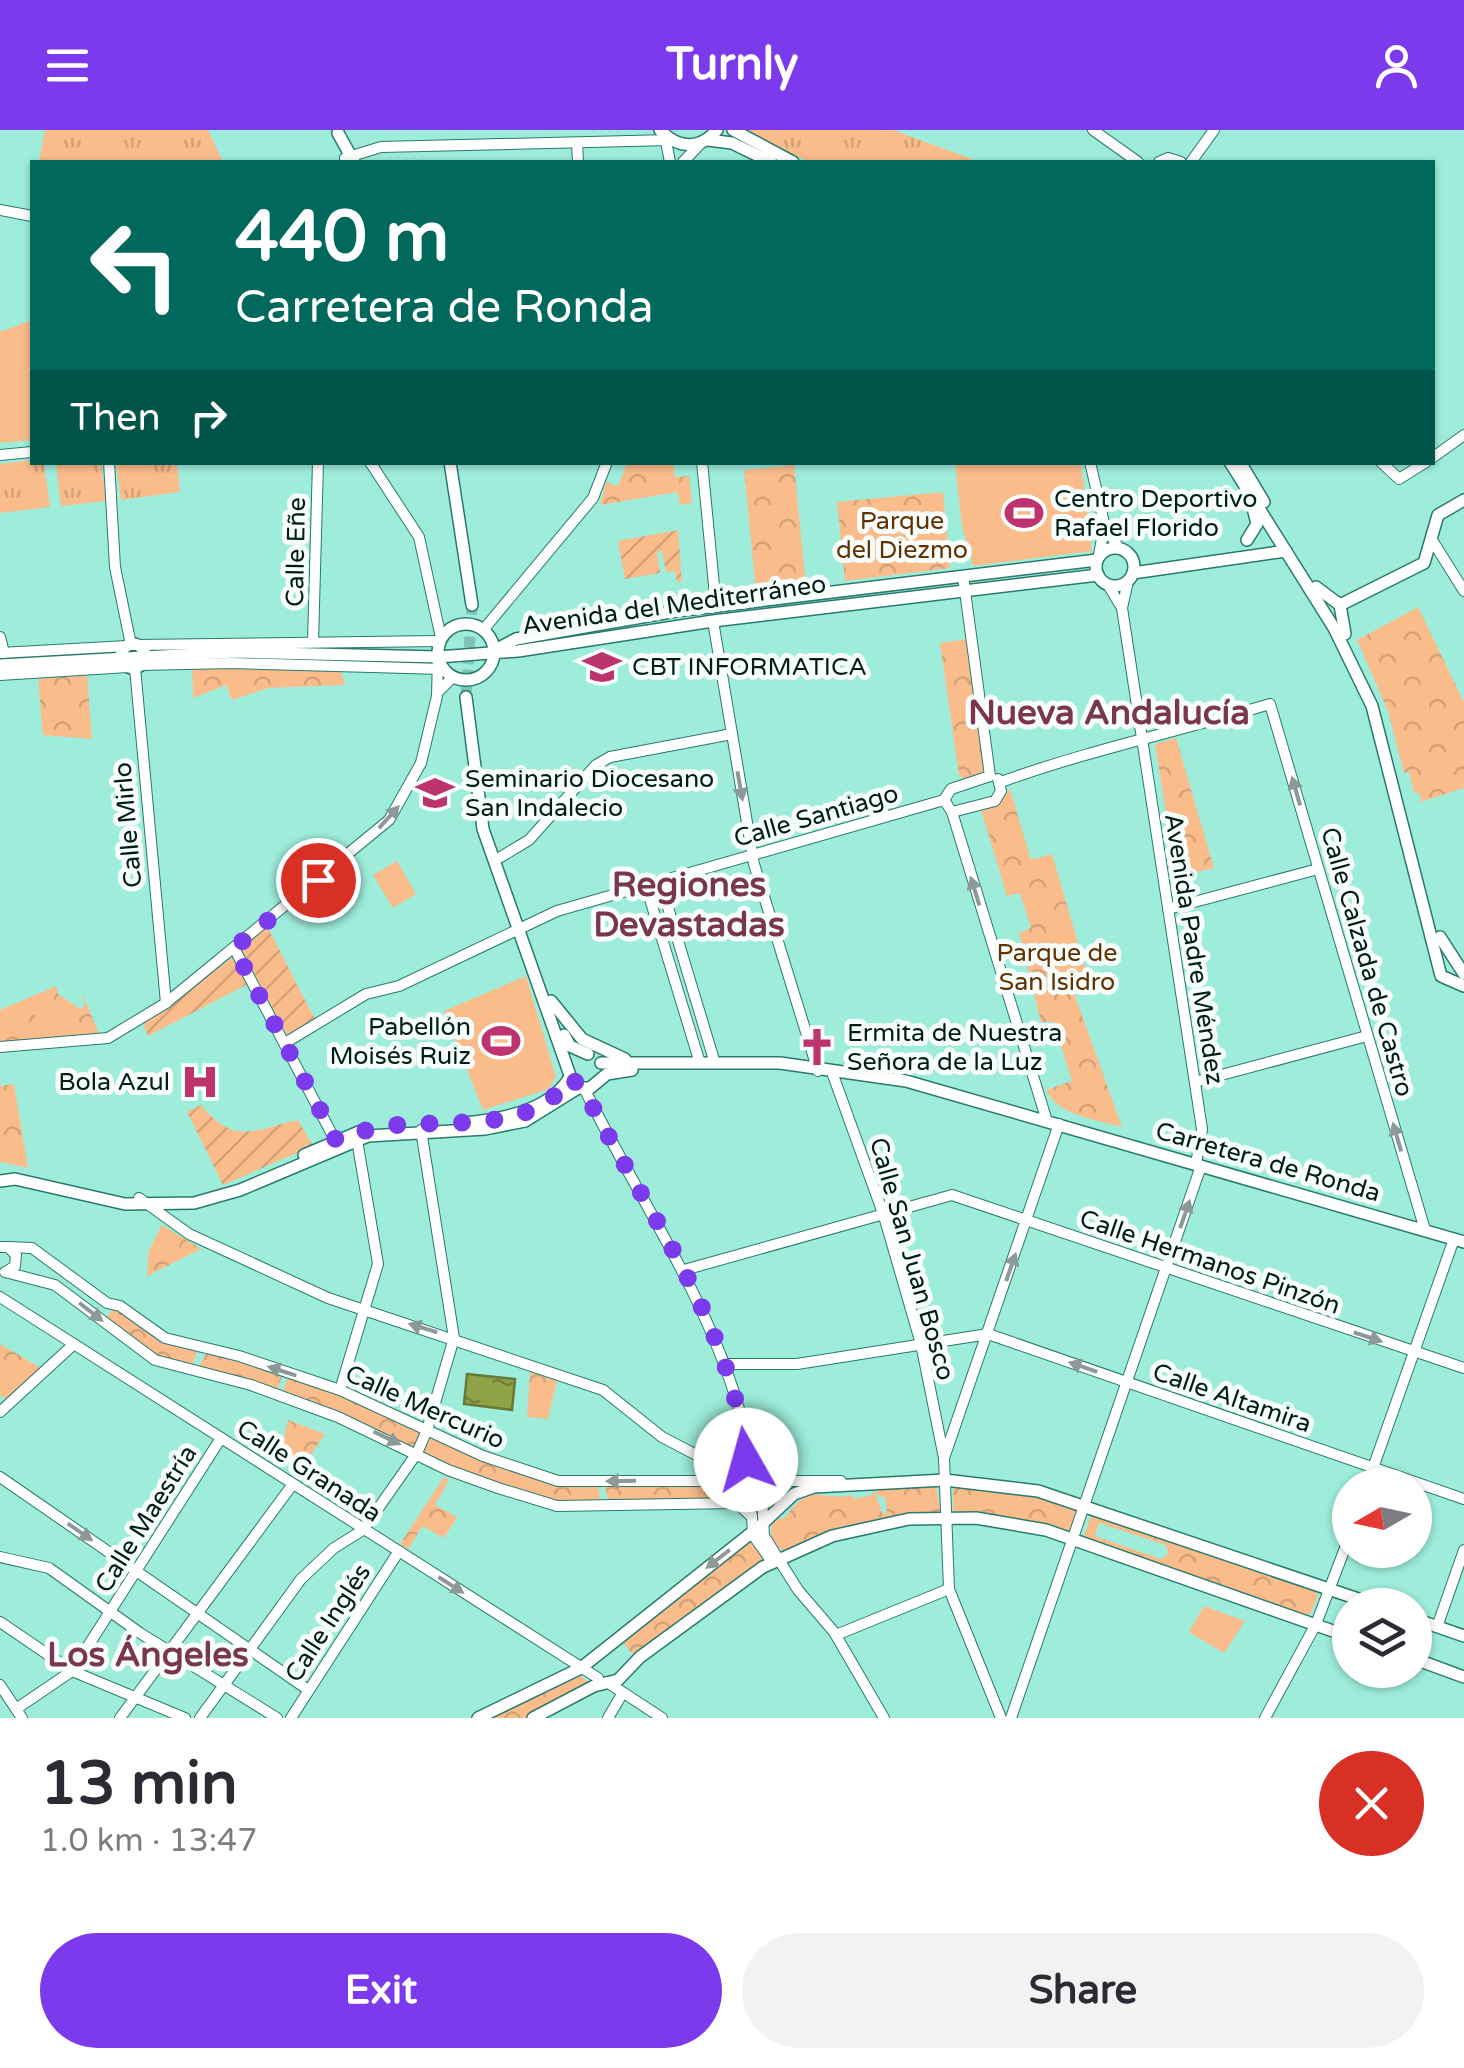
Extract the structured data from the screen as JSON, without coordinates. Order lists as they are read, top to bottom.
{
  "streets": {
    "main road": ["Avenida del Mediterráneo", "Carretera de Ronda"],
    "street": [
      "Calle Eñe",
      "Calle Santiago",
      "Calle Mirlo",
      "Avenida Padre Méndez",
      "Calle Calzada de Castro",
      "Calle San Juan Bosco",
      "Calle Hermanos Pinzón",
      "Calle Altamira",
      "Calle Mercurio",
      "Calle Granada",
      "Calle Maestría",
      "Calle Inglés"
    ]
  },
  "crossings": [
    ["Calle Eñe", "Avenida del Mediterráneo"],
    ["Avenida del Mediterráneo", "Calle Mirlo"],
    ["Avenida Padre Méndez", "Calle Calzada de Castro"],
    ["Avenida Padre Méndez", "Carretera de Ronda"],
    ["Avenida Padre Méndez", "Calle Hermanos Pinzón"],
    ["Avenida Padre Méndez", "Calle Altamira"],
    ["Calle Calzada de Castro", "Carretera de Ronda"],
    ["Carretera de Ronda", "Calle San Juan Bosco"],
    ["Calle San Juan Bosco", "Calle Hermanos Pinzón"],
    ["Calle Granada", "Calle Maestría"],
    ["Calle Granada", "Calle Inglés"]
  ],
  "one_way": ["Calle Hermanos Pinzón"],
  "districts": ["Nueva Andalucía", "Regiones Devastadas", "Los Ángeles"],
  "parks": ["Parque del Diezmo", "Parque de San Isidro"],
  "places": {
    "sports": ["Centro Deportivo Rafael Florido", "Pabellón Moisés Ruiz"],
    "school or university": ["CBT INFORMATICA", "Seminario Diocesano San Indalecio"],
    "church": ["Ermita de Nuestra Señora de la Luz"],
    "hospital": ["Bola Azul"]
  },
  "north": "left",
  "page": {
    "header": "Turnly",
    "turn": ["440 m", "Carretera de Ronda"],
    "then": "Then",
    "heading": ["13 min", "1.0 km · 13:47"],
    "buttons": ["Exit", "Share"]
  }
}
